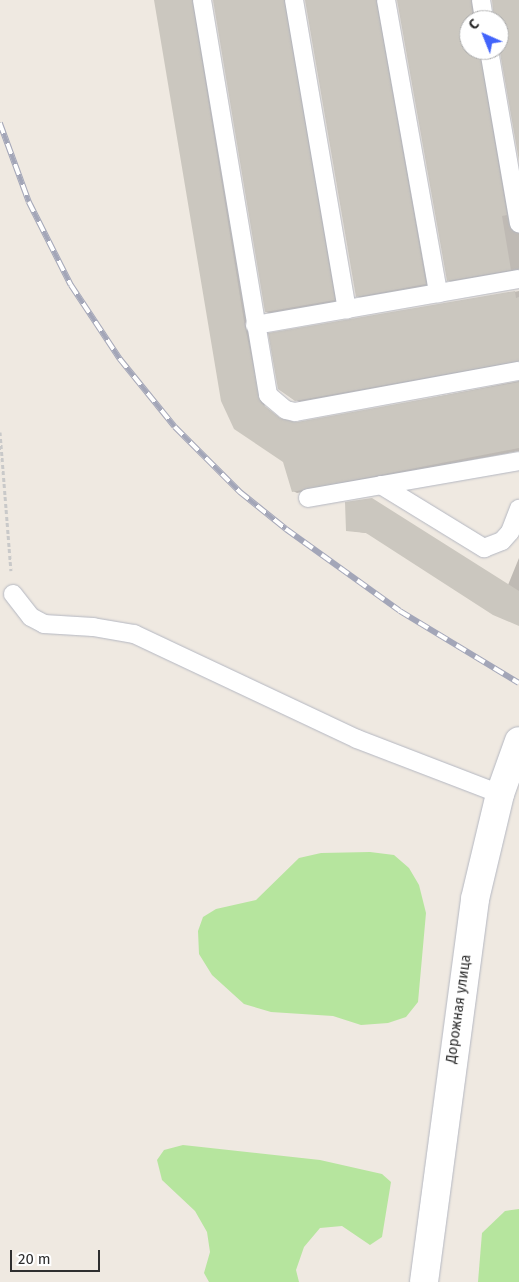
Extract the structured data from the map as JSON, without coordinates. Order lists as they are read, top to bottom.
{
  "streets": {
    "street": ["Дорожная улица"]
  },
  "scale_bar": "20 m",
  "north": "top left"
}
